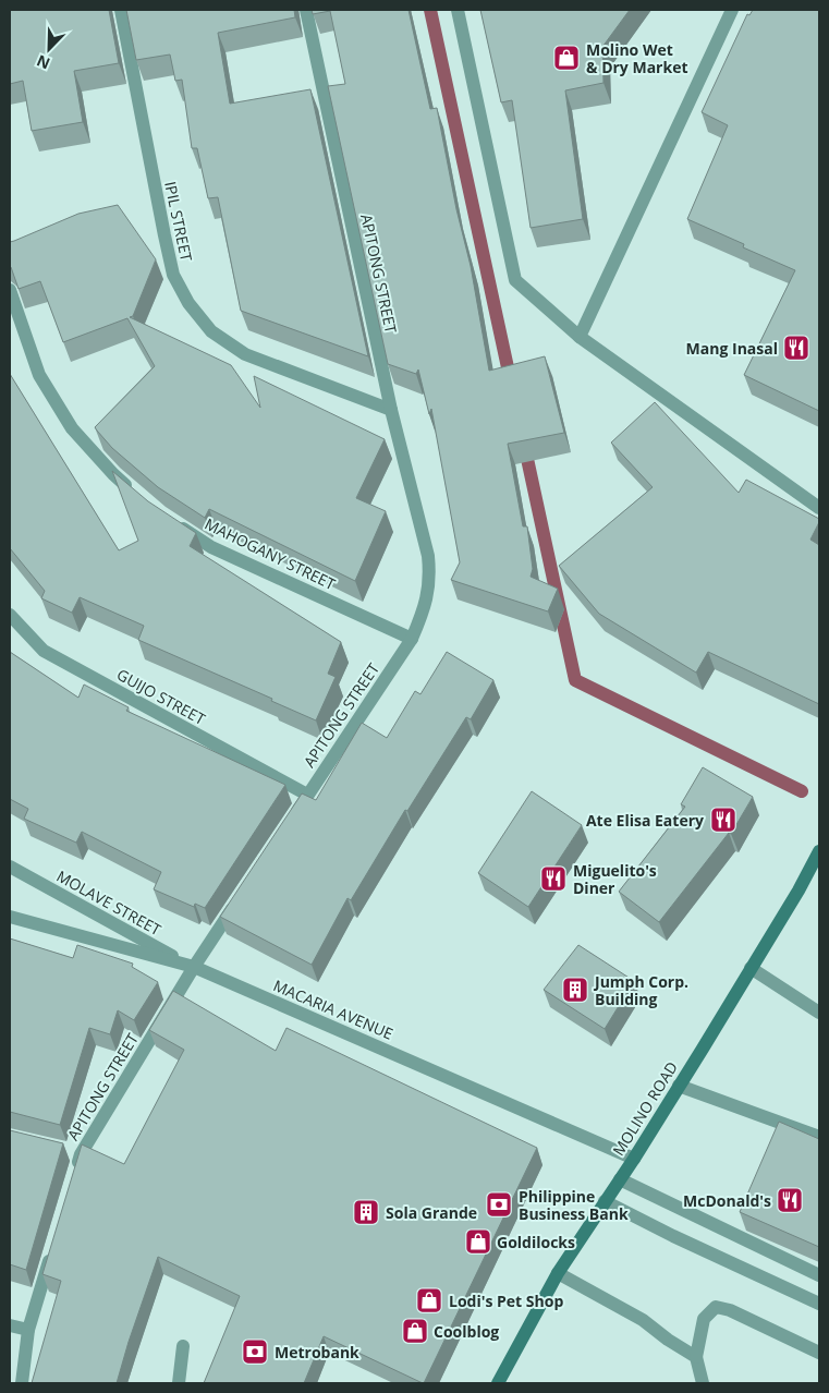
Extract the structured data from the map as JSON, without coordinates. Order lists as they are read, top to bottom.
{
  "streets": {
    "main road": ["MOLINO ROAD"],
    "street": [
      "IPIL STREET",
      "APITONG STREET",
      "MAHOGANY STREET",
      "GUIJO STREET",
      "MOLAVE STREET",
      "MACARIA AVENUE"
    ]
  },
  "crossings": [
    ["IPIL STREET", "APITONG STREET"],
    ["APITONG STREET", "MAHOGANY STREET"],
    ["APITONG STREET", "GUIJO STREET"],
    ["APITONG STREET", "MOLAVE STREET"],
    ["APITONG STREET", "MACARIA AVENUE"],
    ["MOLAVE STREET", "MACARIA AVENUE"],
    ["MACARIA AVENUE", "MOLINO ROAD"]
  ],
  "places": {
    "shop": [
      "Molino Wet & Dry Market",
      "Goldilocks",
      "Lodi's Pet Shop",
      "Coolblog"
    ],
    "restaurant": [
      "Mang Inasal",
      "Ate Elisa Eatery",
      "Miguelito's Diner",
      "McDonald's"
    ],
    "building": ["Jumph Corp. Building", "Sola Grande"],
    "bank": ["Philippine Business Bank", "Metrobank"]
  },
  "north": "bottom left"
}
